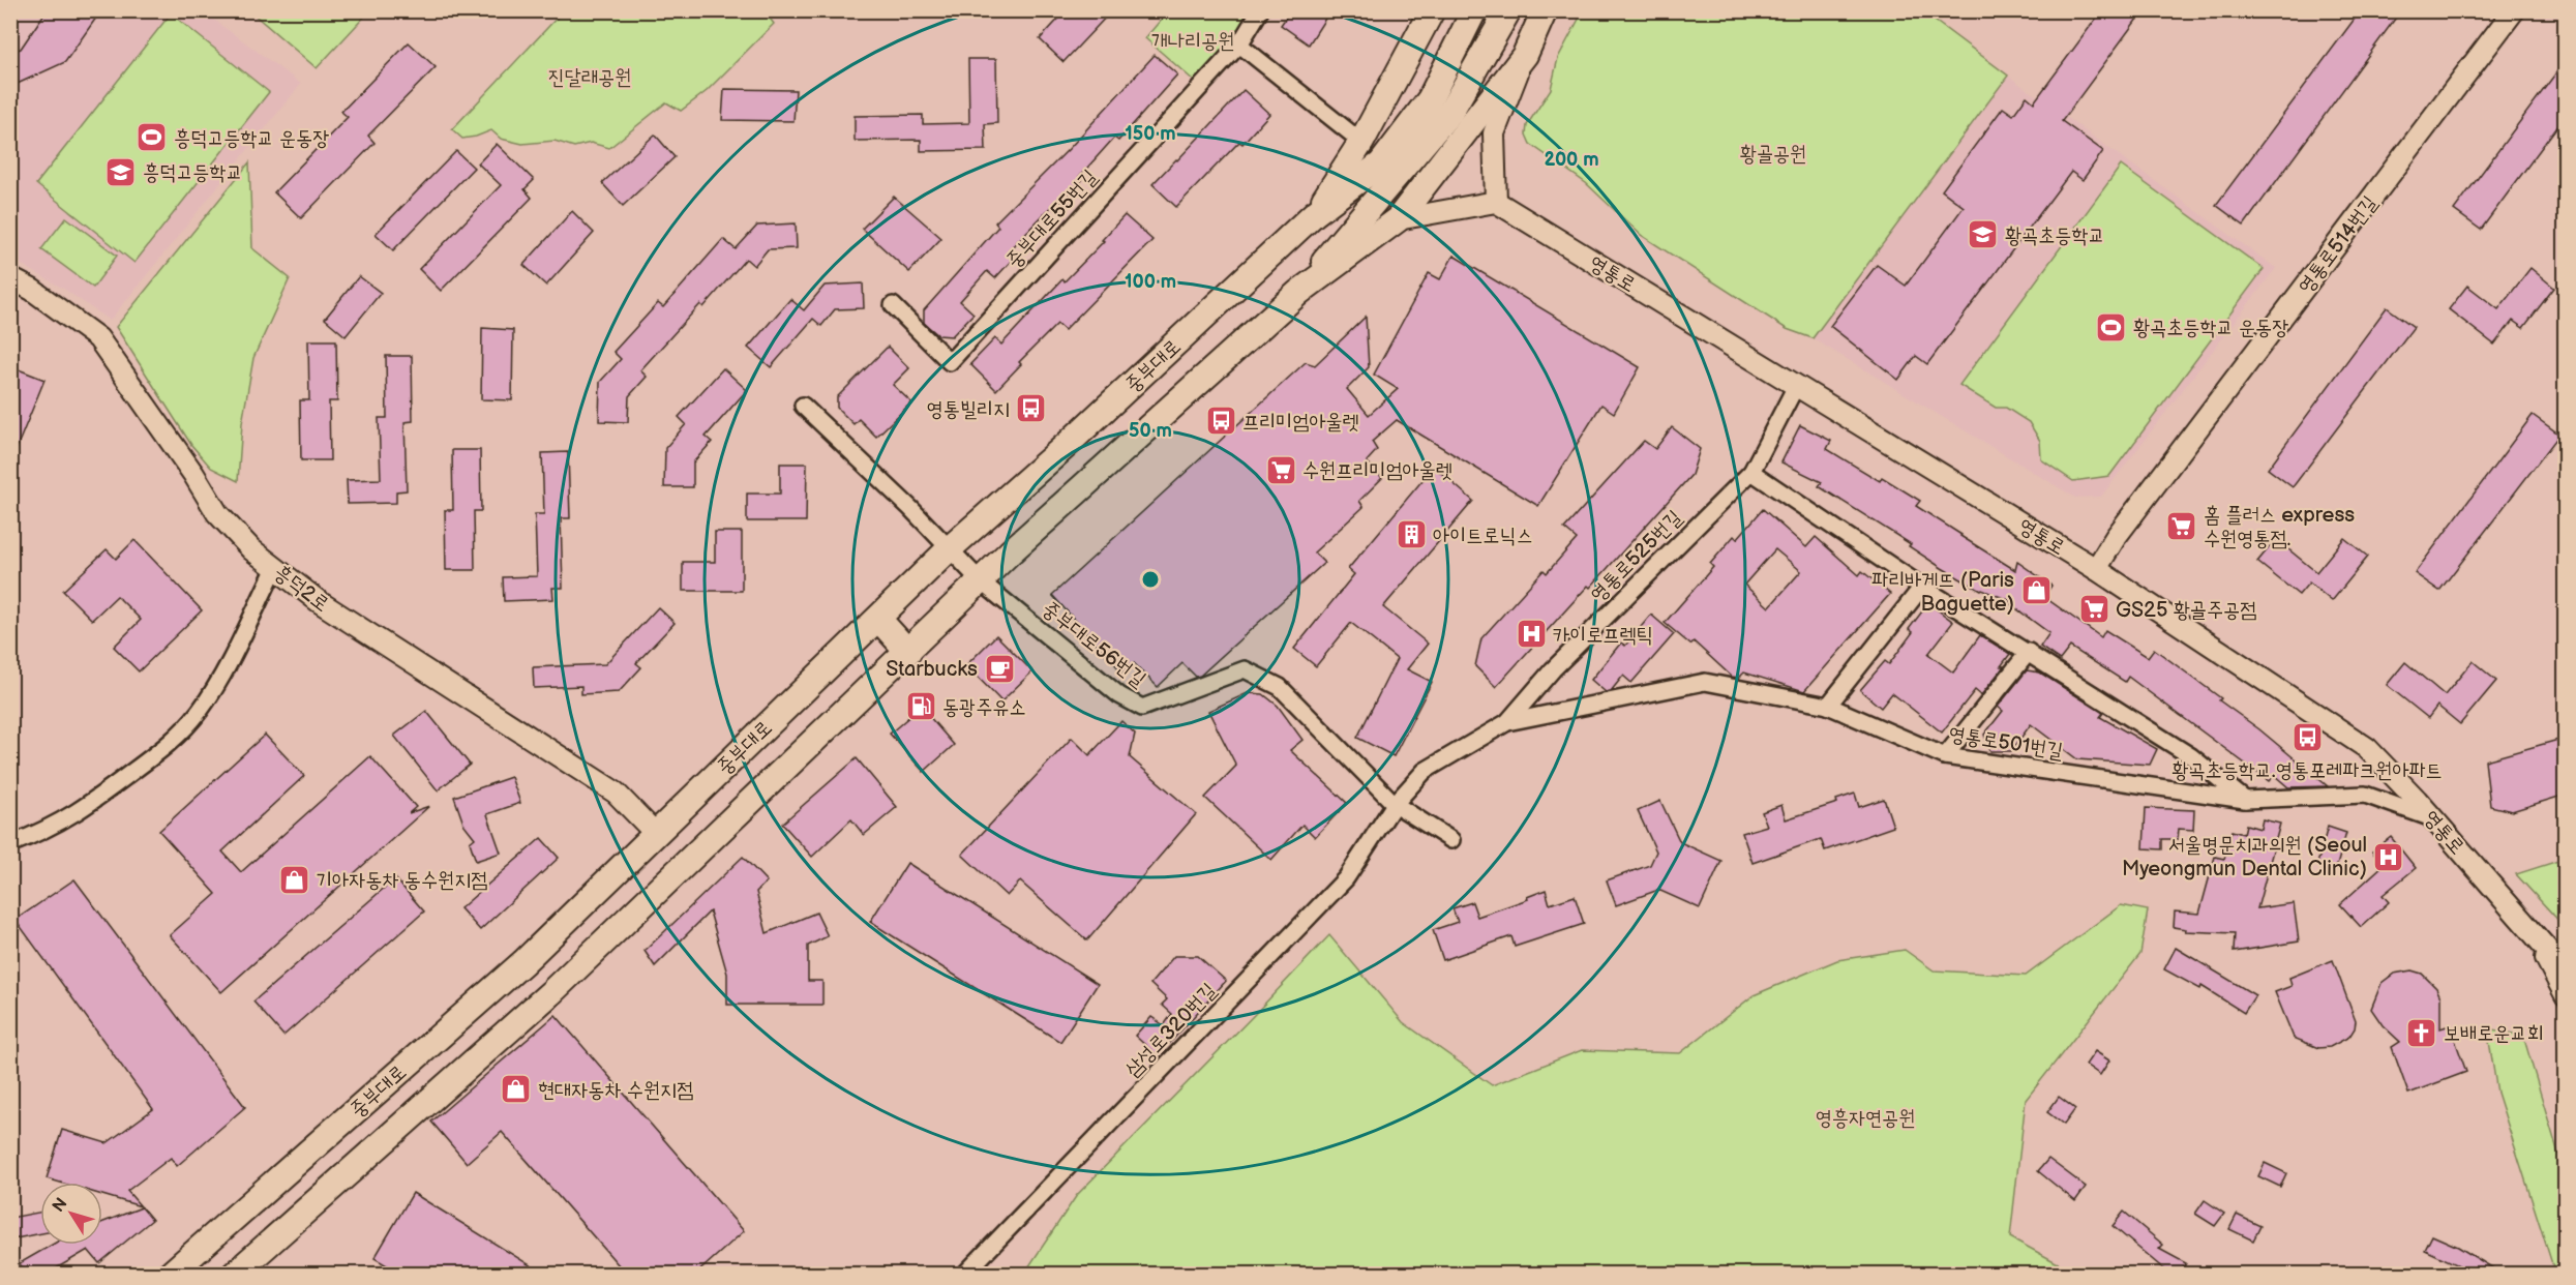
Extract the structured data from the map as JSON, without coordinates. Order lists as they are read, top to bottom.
{
  "streets": {
    "main road": ["중부대로"],
    "street": [
      "중부대로55번길",
      "영통로514번길",
      "영통로",
      "영통로525번길",
      "흥덕2로",
      "중부대로56번길",
      "영통로501번길",
      "삼성로320번길"
    ]
  },
  "crossings": [
    ["영통로514번길", "영통로"],
    ["영통로", "영통로525번길"],
    ["영통로", "영통로501번길"],
    ["중부대로", "흥덕2로"],
    ["중부대로", "중부대로56번길"],
    ["영통로525번길", "중부대로56번길"],
    ["영통로525번길", "영통로501번길"],
    ["영통로525번길", "삼성로320번길"],
    ["중부대로56번길", "삼성로320번길"]
  ],
  "parks": [
    "개나리공원",
    "진달래공원",
    "황골공원",
    "영흥자연공원"
  ],
  "places": {
    "sports": ["흥덕고등학교 운동장", "황곡초등학교 운동장"],
    "school or university": ["흥덕고등학교", "황곡초등학교"],
    "bus stop": ["영통빌리지", "프리미엄아울렛", "황곡초등학교.영통포레파크원아파트"],
    "supermarket": ["수원프리미엄아울렛", "홈 플러스 express 수원영통점.", "GS25 황골주공점"],
    "building": ["아이트로닉스"],
    "shop": ["파리바게뜨 (Paris Baguette)", "기아자동차 동수원지점", "현대자동차 수원지점"],
    "hospital": ["카이로프렉틱", "서울명문치과의원 (Seoul Myeongmun Dental Clinic)"],
    "cafe": ["Starbucks"],
    "fuel station": ["동광주유소"],
    "church": ["보배로운교회"]
  },
  "north": "top left",
  "rings": [
    "150 m",
    "200 m",
    "100 m",
    "50 m"
  ]
}
